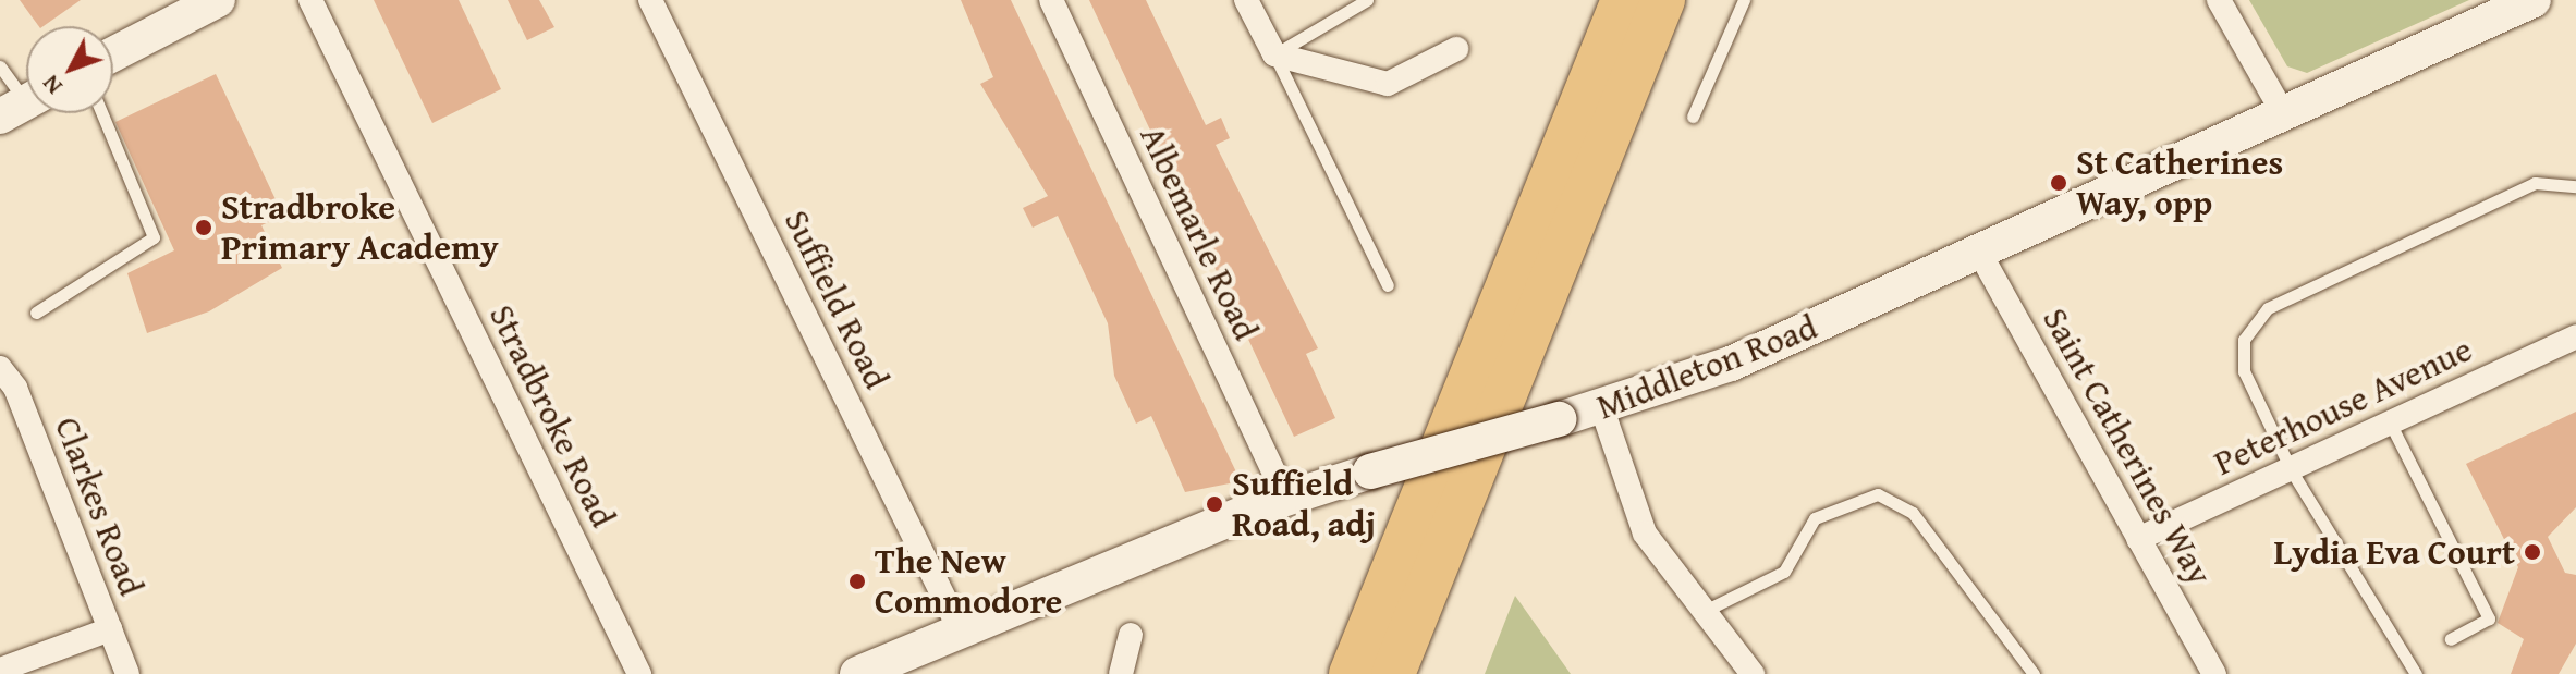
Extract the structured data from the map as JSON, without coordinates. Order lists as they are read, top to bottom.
{
  "streets": {
    "main road": ["Middleton Road"],
    "street": [
      "Albemarle Road",
      "Suffield Road",
      "Peterhouse Avenue",
      "Stradbroke Road",
      "Saint Catherines Way",
      "Clarkes Road"
    ]
  },
  "crossings": [
    ["Albemarle Road", "Middleton Road"],
    ["Suffield Road", "Middleton Road"],
    ["Middleton Road", "Saint Catherines Way"],
    ["Peterhouse Avenue", "Saint Catherines Way"]
  ],
  "places": [
    "St Catherines Way, opp",
    "Stradbroke Primary Academy",
    "Suffield Road, adj",
    "Lydia Eva Court",
    "The New Commodore"
  ],
  "north": "bottom left"
}
